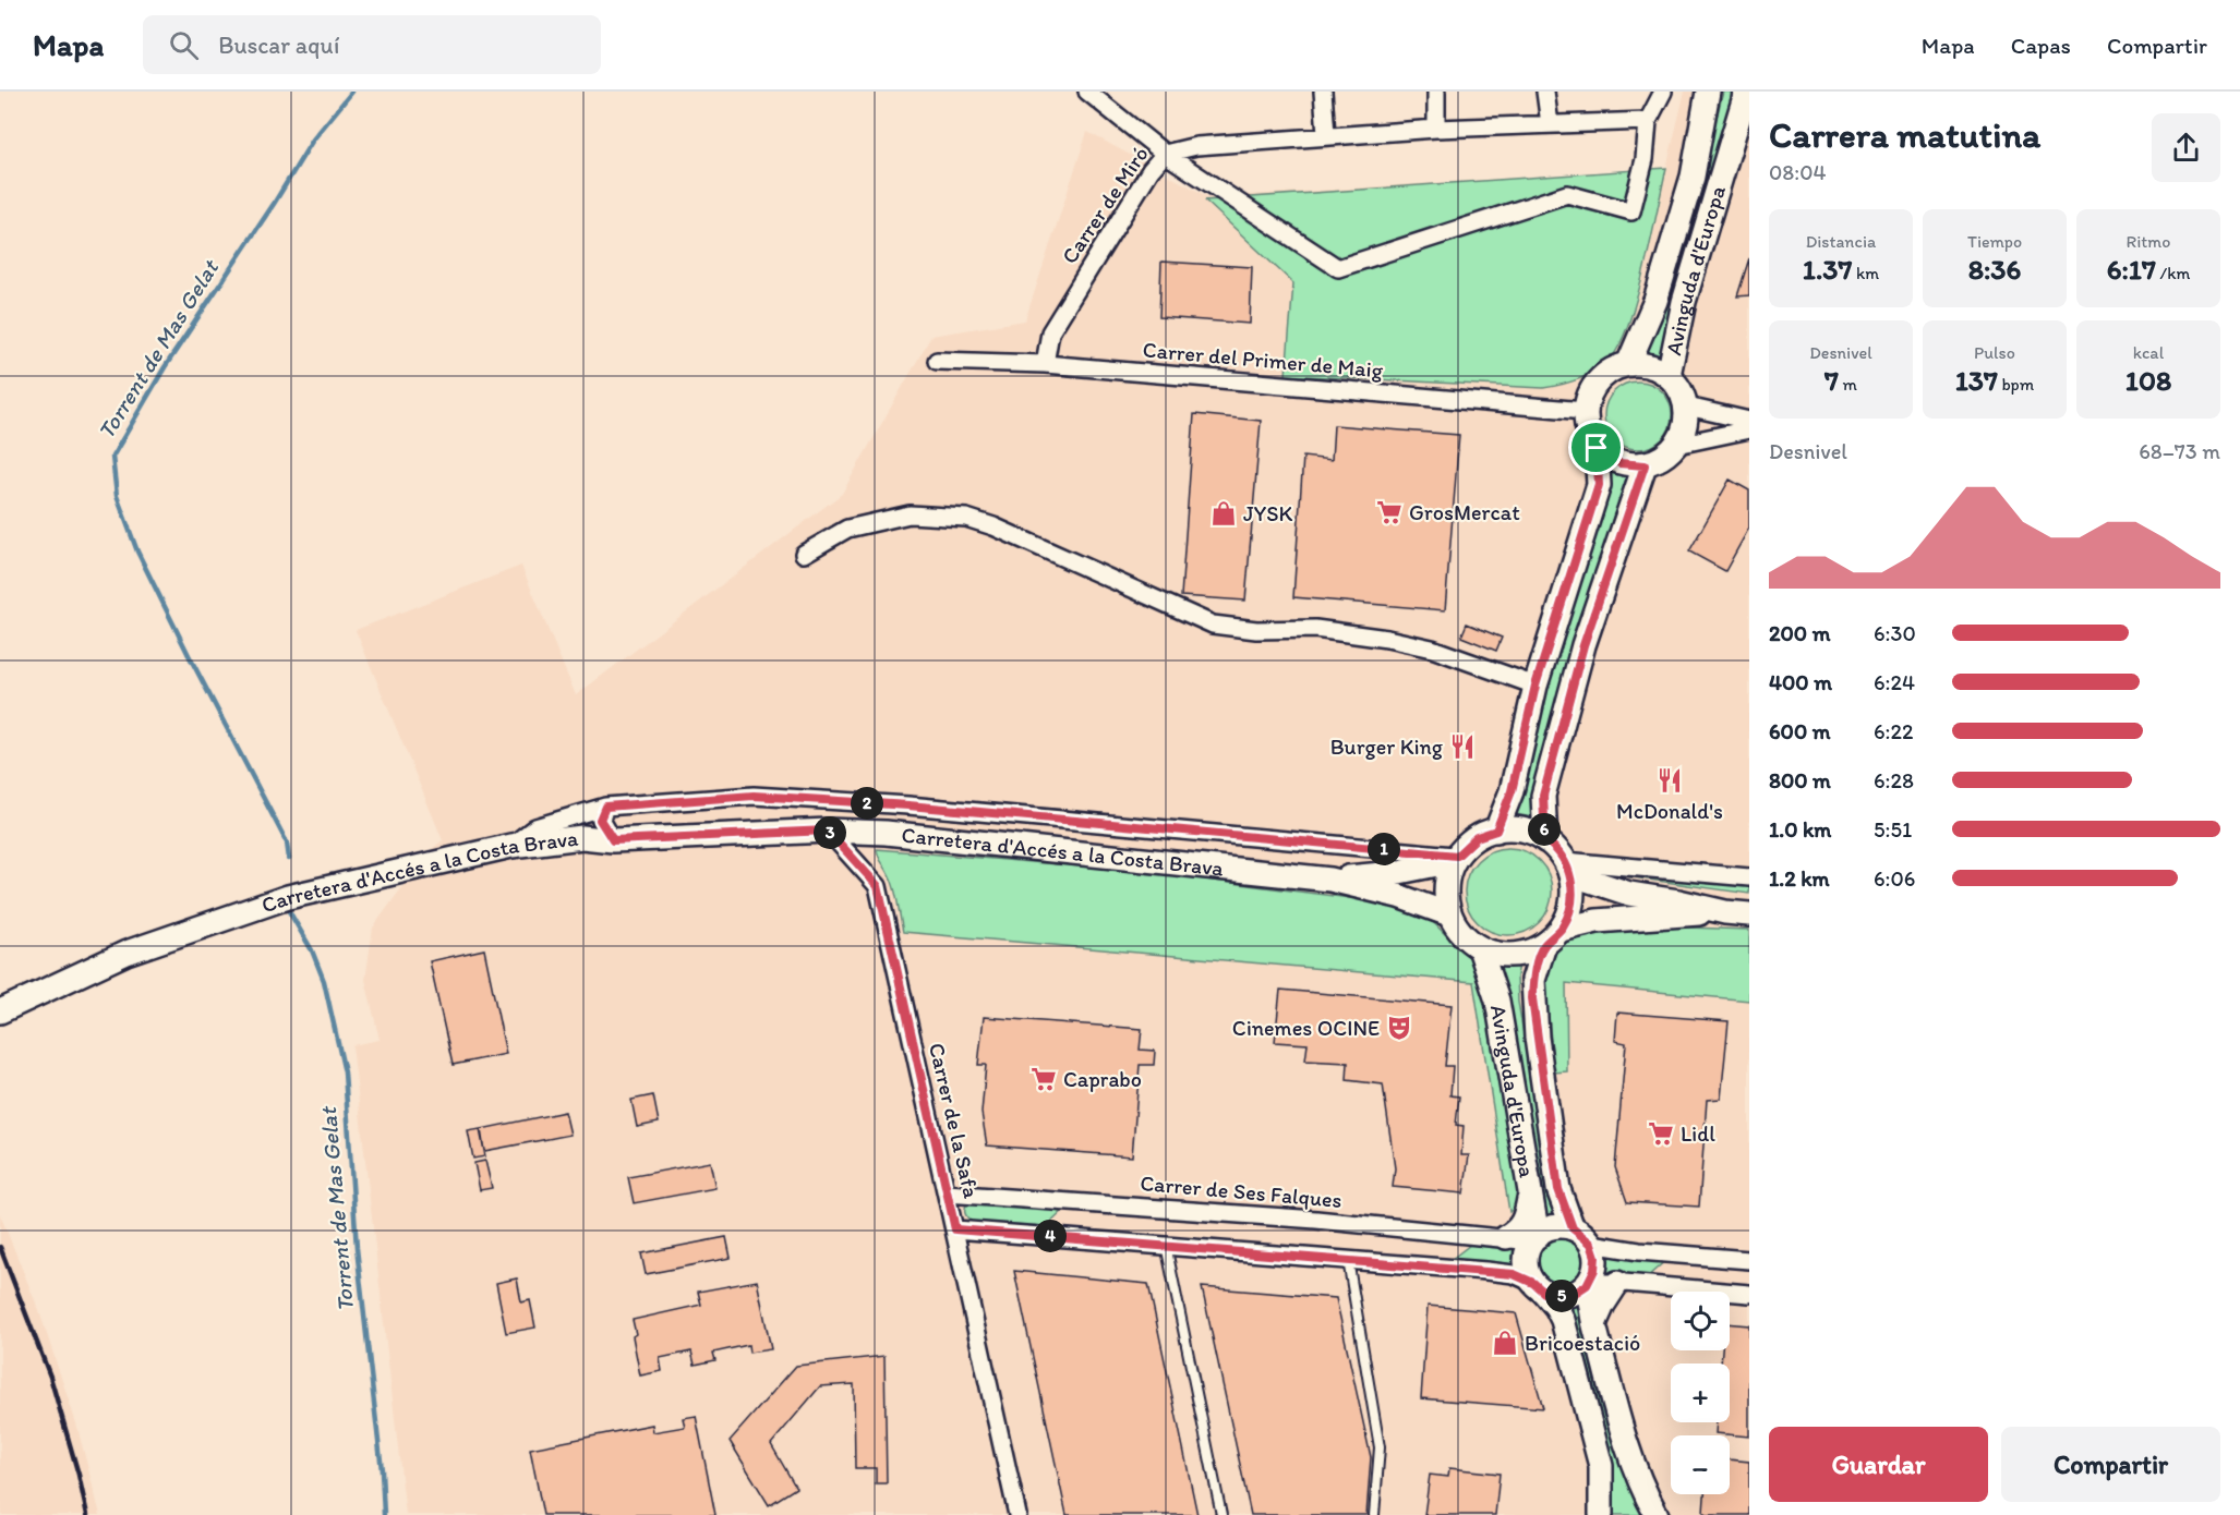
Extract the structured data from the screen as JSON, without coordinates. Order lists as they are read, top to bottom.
{
  "streets": {
    "street": [
      "Carrer de Miró",
      "Avinguda d'Europa",
      "Carrer del Primer de Maig",
      "Carretera d'Accés a la Costa Brava",
      "Carrer de la Safa",
      "Carrer de Ses Falques"
    ]
  },
  "crossings": [
    ["Carrer de Miró", "Carrer del Primer de Maig"],
    ["Avinguda d'Europa", "Carrer del Primer de Maig"],
    ["Avinguda d'Europa", "Carretera d'Accés a la Costa Brava"],
    ["Avinguda d'Europa", "Carrer de Ses Falques"],
    ["Carretera d'Accés a la Costa Brava", "Carrer de la Safa"],
    ["Carrer de la Safa", "Carrer de Ses Falques"]
  ],
  "water": ["Torrent de Mas Gelat"],
  "places": {
    "supermarket": ["GrosMercat", "Caprabo", "Lidl"],
    "shop": ["JYSK", "Bricoestació"],
    "restaurant": ["Burger King", "McDonald's"],
    "theatre": ["Cinemes OCINE"]
  },
  "page": {
    "header": "Mapa",
    "search": "Buscar aquí",
    "nav": ["Mapa", "Capas", "Compartir"],
    "heading": ["Carrera matutina", "08:04"],
    "stats": [
      ["Distancia", "1.37 km"],
      ["Tiempo", "8:36"],
      ["Ritmo", "6:17 /km"],
      ["Desnivel", "7 m"],
      ["Pulso", "137 bpm"],
      ["kcal", "108"]
    ],
    "chart": ["Desnivel", "68–73 m"],
    "list": [
      {
        "name": "200 m",
        "note": "6:30"
      },
      {
        "name": "400 m",
        "note": "6:24"
      },
      {
        "name": "600 m",
        "note": "6:22"
      },
      {
        "name": "800 m",
        "note": "6:28"
      },
      {
        "name": "1.0 km",
        "note": "5:51"
      },
      {
        "name": "1.2 km",
        "note": "6:06"
      }
    ],
    "pins": [
      "2",
      "6",
      "3",
      "1",
      "4",
      "5"
    ],
    "map_buttons": ["+", "−"],
    "buttons": ["Guardar", "Compartir"]
  }
}
